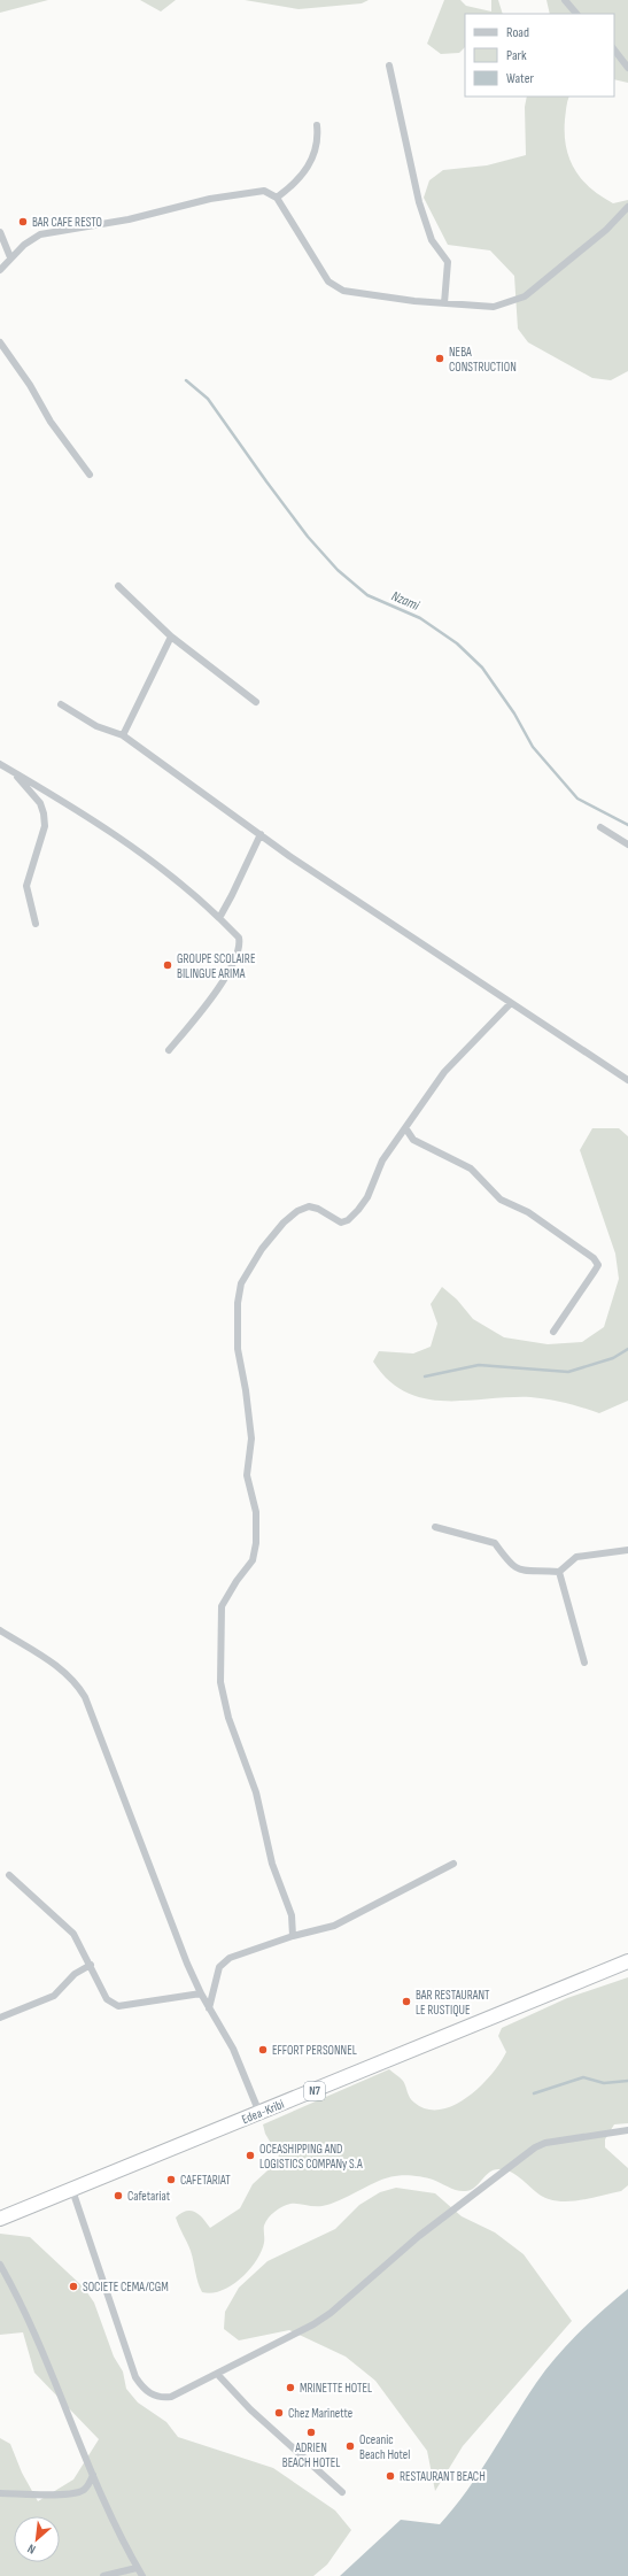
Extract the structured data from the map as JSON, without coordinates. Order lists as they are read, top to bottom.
{
  "streets": {
    "highway": ["N7", "Edea-Kribi"]
  },
  "water": ["Nzami"],
  "places": [
    "BAR CAFE RESTO",
    "NEBA CONSTRUCTION",
    "GROUPE SCOLAIRE BILINGUE ARIMA",
    "BAR RESTAURANT LE RUSTIQUE",
    "EFFORT PERSONNEL",
    "OCEASHIPPING AND LOGISTICS COMPANy S.A",
    "CAFETARIAT",
    "Cafetariat",
    "SOCIETE CEMA/CGM",
    "MRINETTE HOTEL",
    "Chez Marinette",
    "ADRIEN BEACH HOTEL",
    "Oceanic Beach Hotel",
    "RESTAURANT BEACH"
  ],
  "legend": ["Road", "Park", "Water"],
  "north": "bottom left"
}
